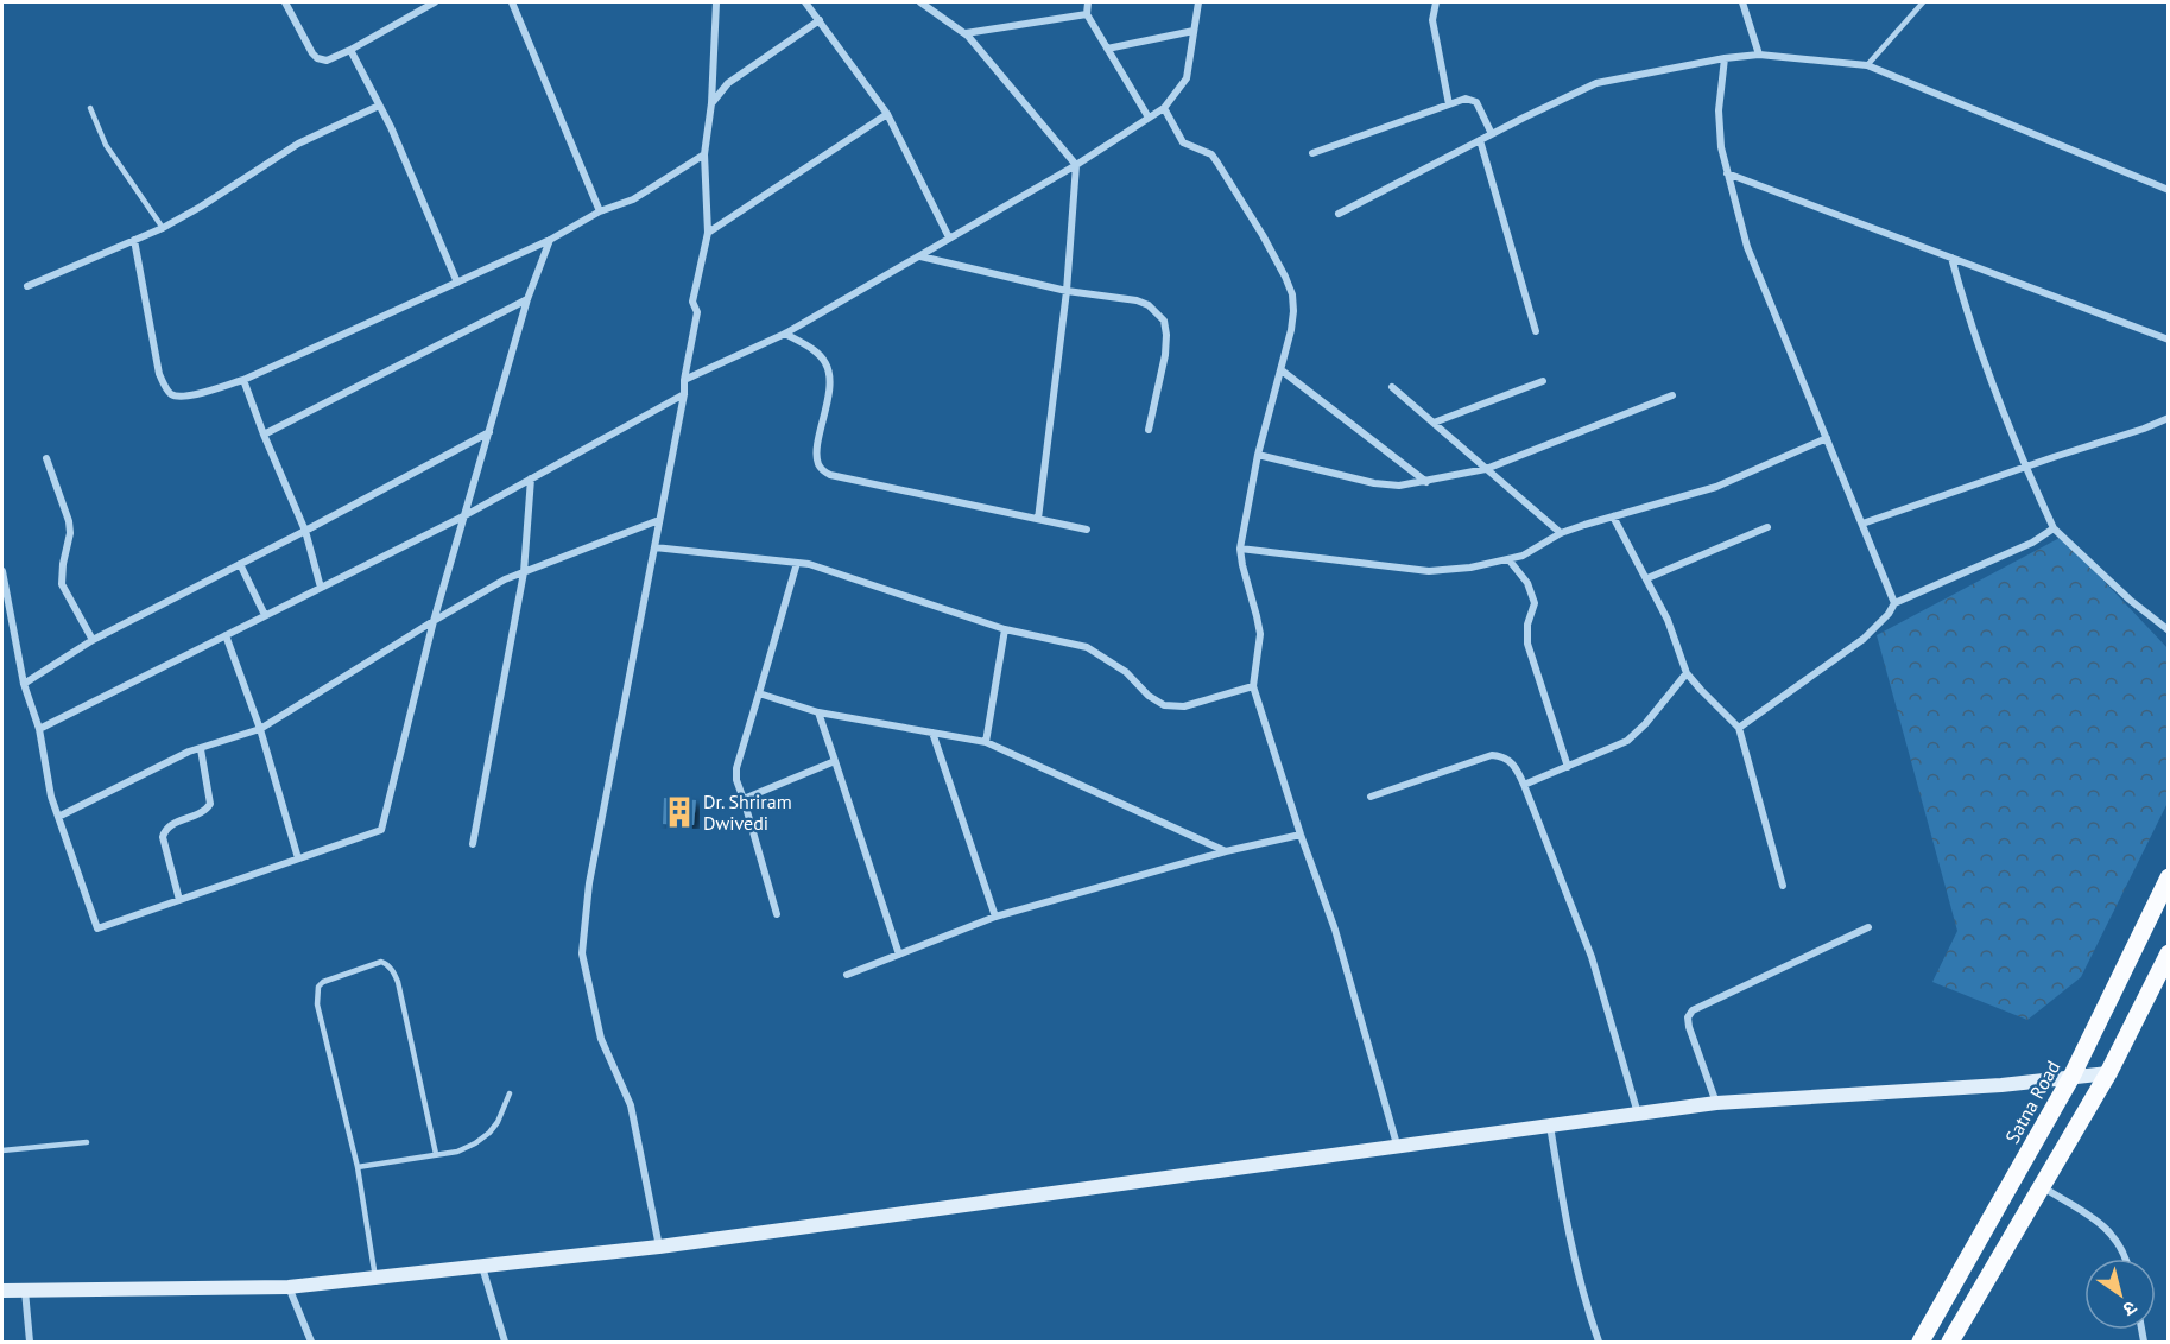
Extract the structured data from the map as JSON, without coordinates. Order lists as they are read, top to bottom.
{
  "streets": {
    "main road": ["Satna Road"]
  },
  "places": {
    "building": ["Dr. Shriram Dwivedi"]
  },
  "north": "bottom right"
}
